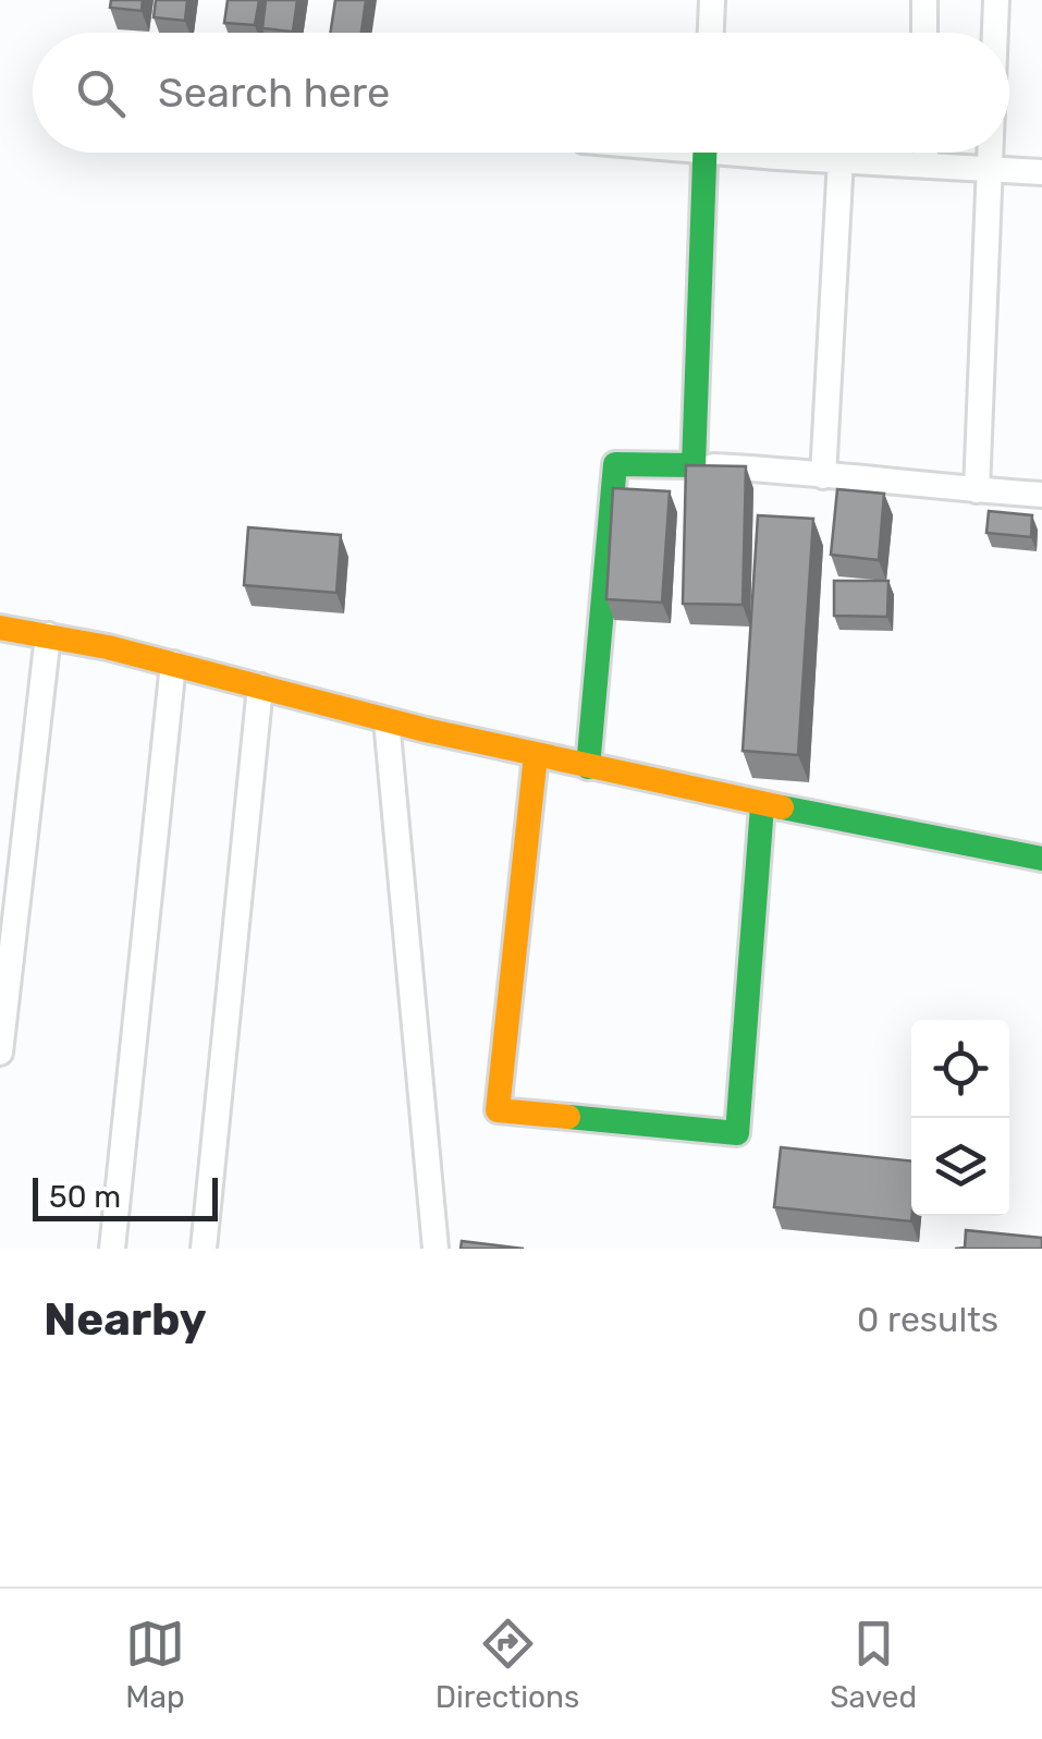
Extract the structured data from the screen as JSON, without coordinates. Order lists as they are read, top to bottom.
{
  "scale_bar": "50 m",
  "page": {
    "search": "Search here",
    "scale": "50 m",
    "heading": ["Nearby", "0 results"],
    "nav": ["Map", "Directions", "Saved"]
  }
}
